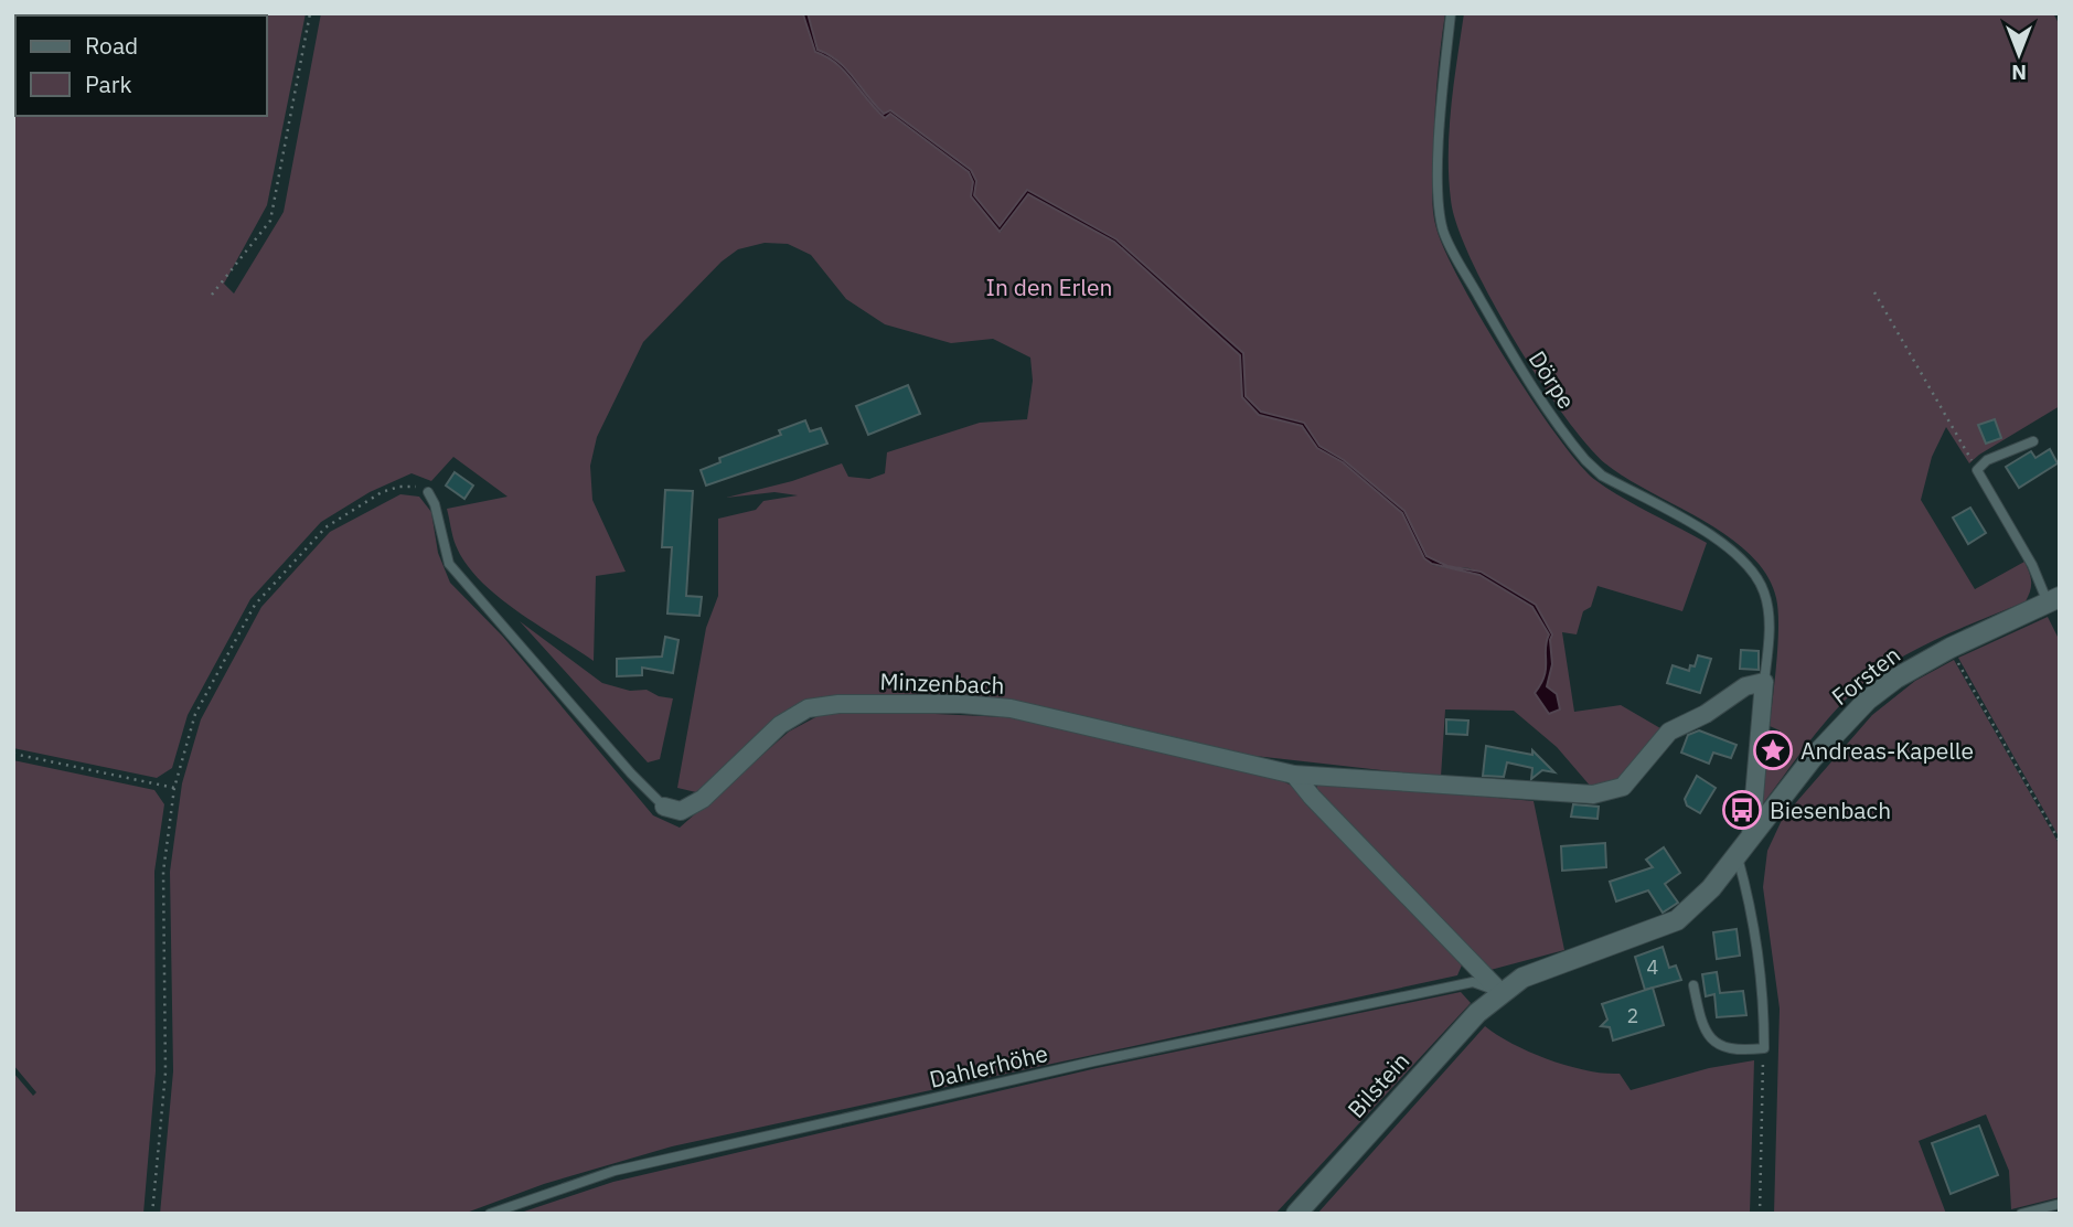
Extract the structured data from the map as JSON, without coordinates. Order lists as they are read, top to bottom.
{
  "streets": {
    "street": ["Forsten", "Minzenbach", "Bilstein"],
    "lane": ["Dörpe", "Dahlerhöhe"]
  },
  "crossings": [
    ["Dahlerhöhe", "Bilstein"]
  ],
  "parks": ["In den Erlen"],
  "places": {
    "place": ["Andreas-Kapelle"],
    "bus stop": ["Biesenbach"]
  },
  "house_numbers": ["4", "2"],
  "legend": ["Road", "Park"],
  "north": "bottom"
}
